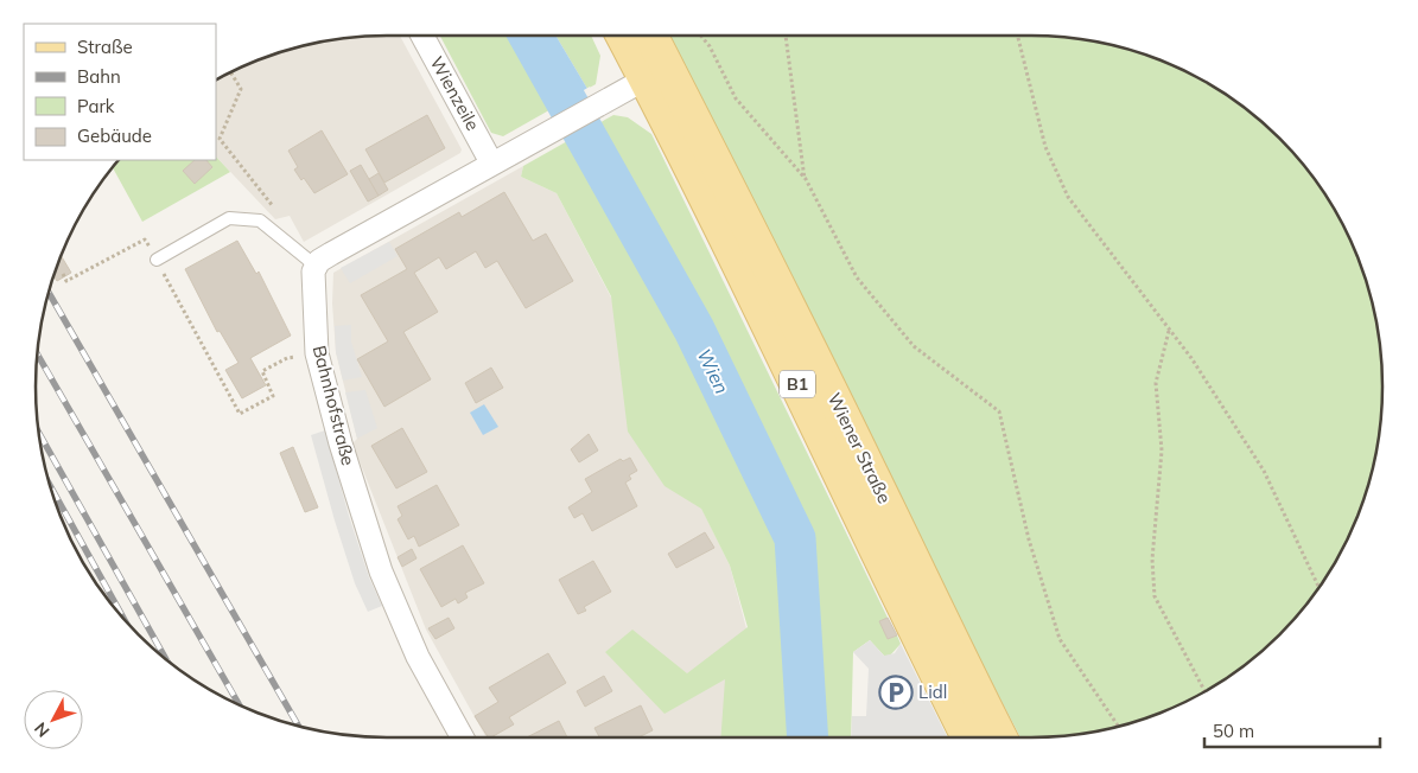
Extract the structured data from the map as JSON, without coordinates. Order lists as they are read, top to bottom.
{
  "streets": {
    "main road": ["B1", "Wiener Straße"],
    "street": ["Wienzeile", "Bahnhofstraße"]
  },
  "water": ["Wien"],
  "places": {
    "parking": ["Lidl"]
  },
  "legend": [
    "Straße",
    "Bahn",
    "Park",
    "Gebäude"
  ],
  "scale_bar": "50 m",
  "north": "bottom left"
}
